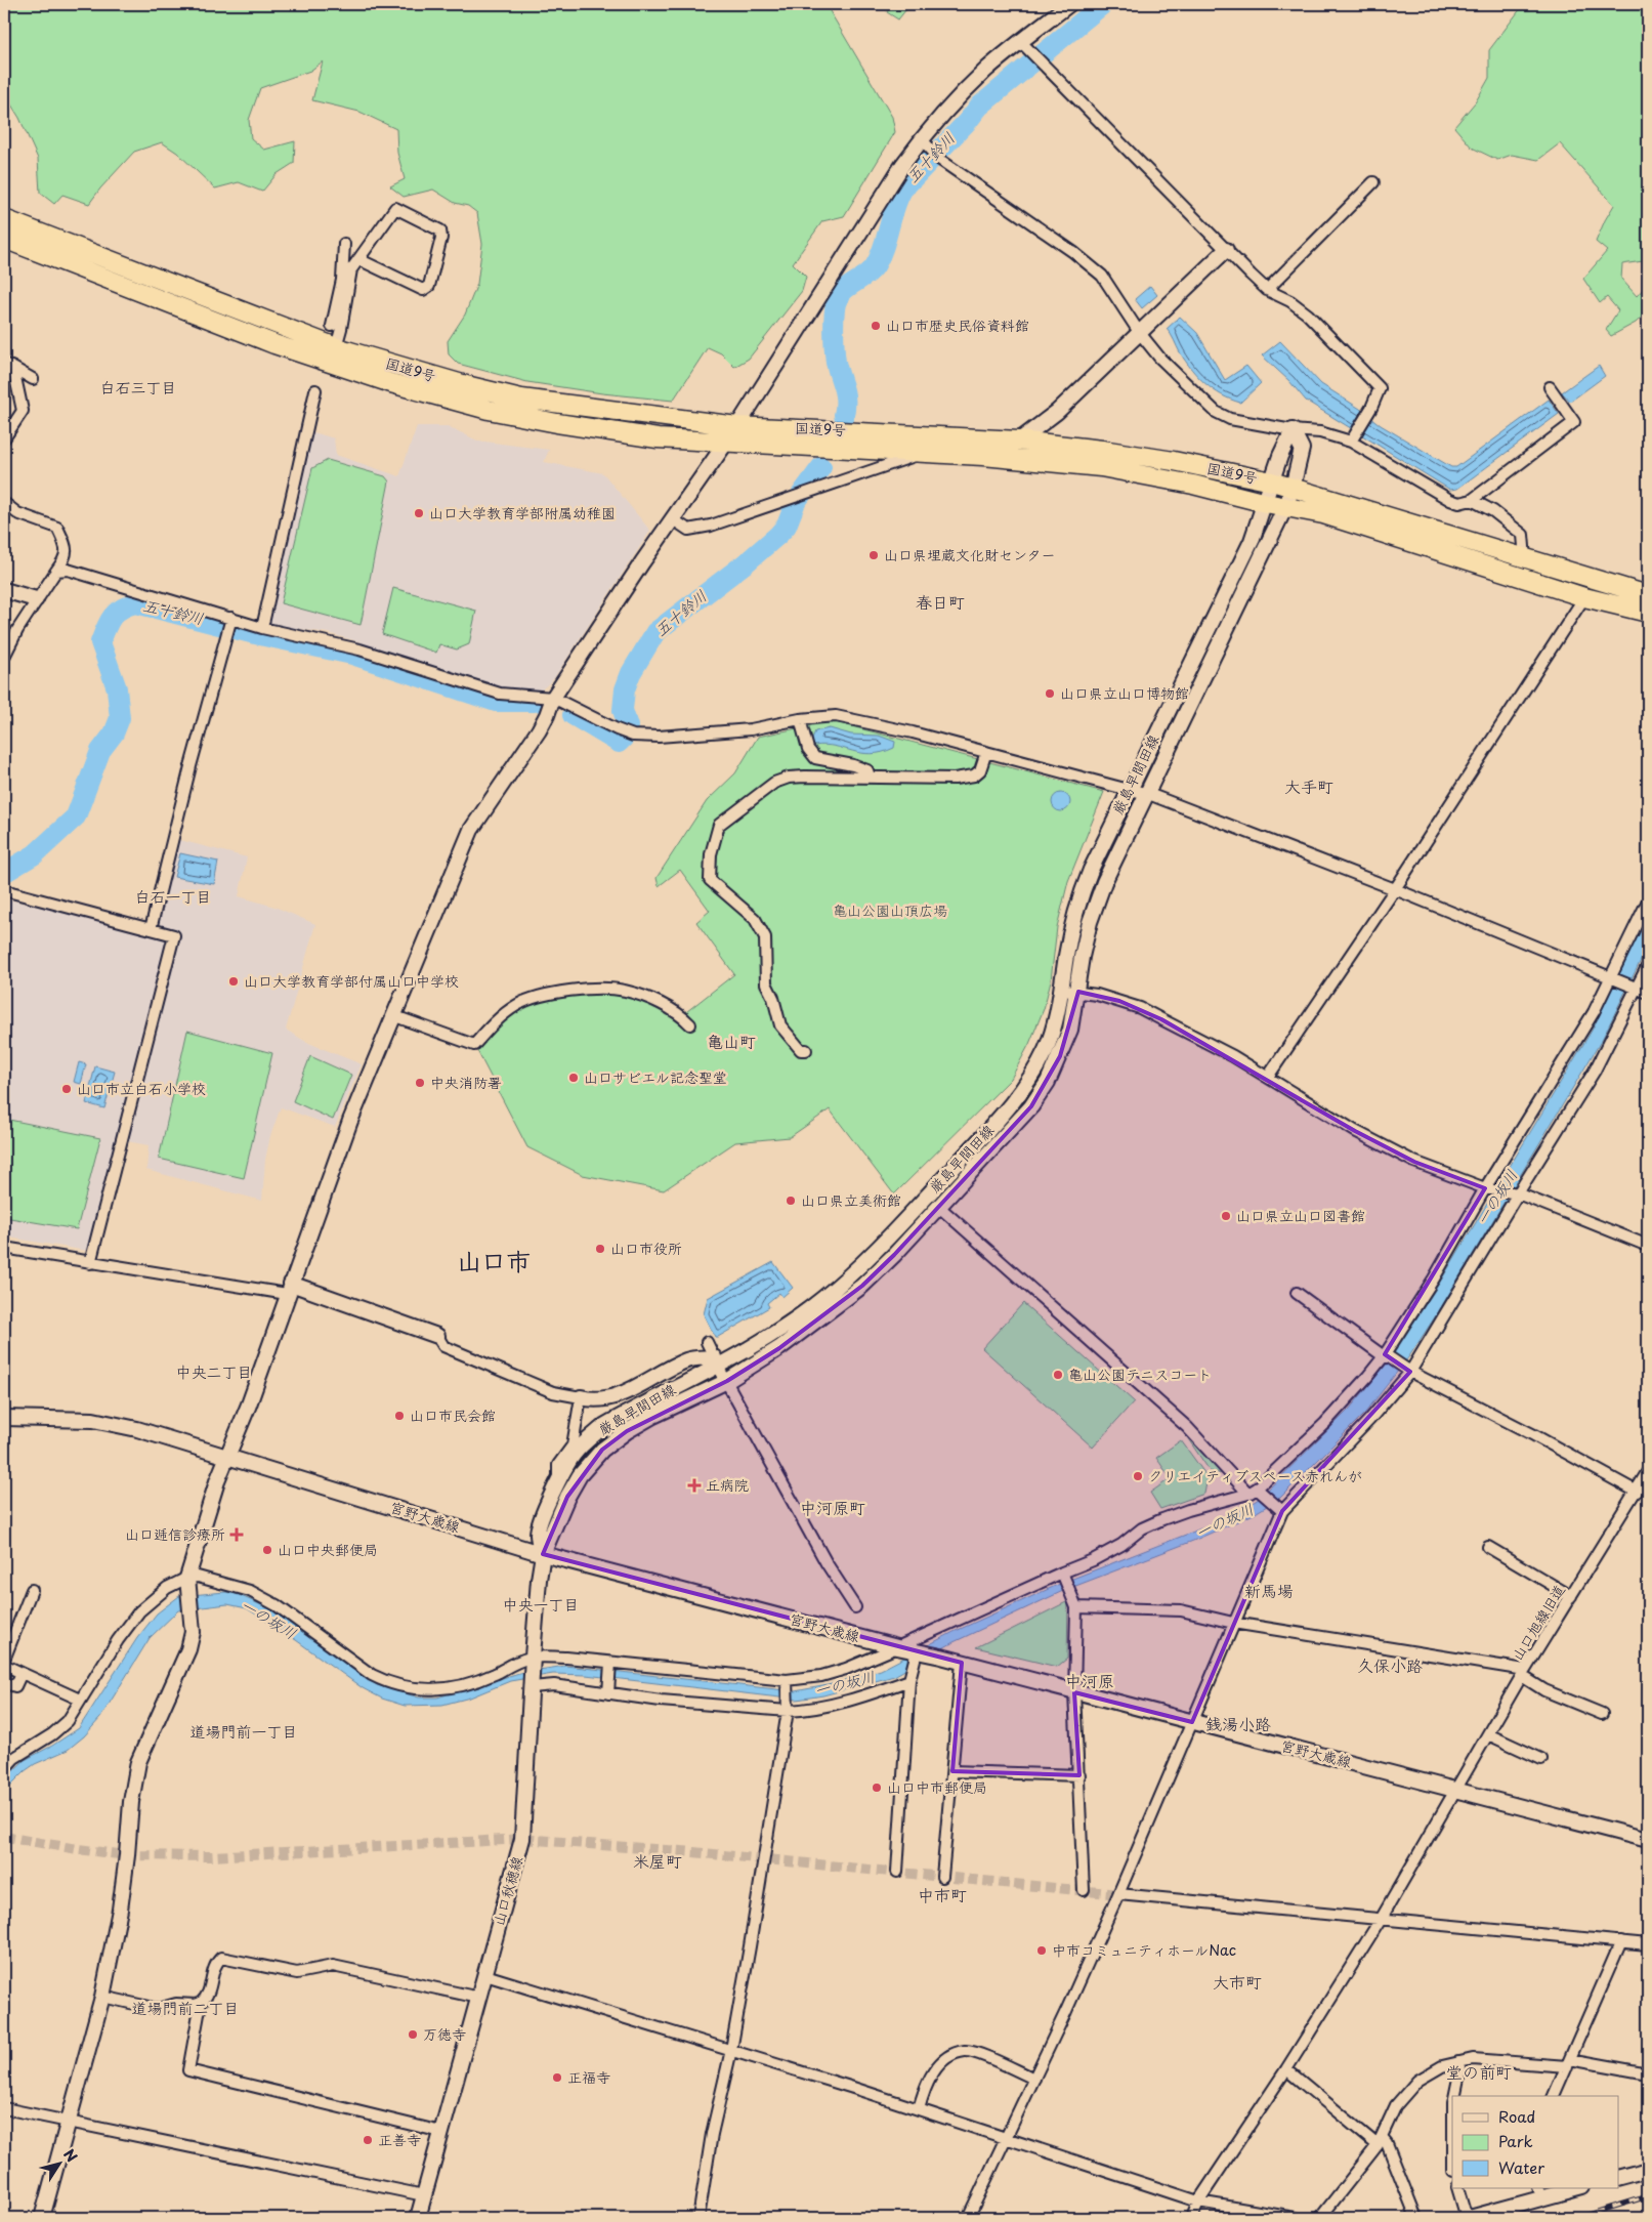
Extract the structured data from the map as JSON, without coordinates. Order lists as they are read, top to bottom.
{
  "streets": {
    "highway": ["国道9号"],
    "main road": ["厳島早間田線", "宮野大歳線", "山口秋穂線"],
    "street": ["山口旭線旧道"]
  },
  "crossings": [
    ["国道9号", "厳島早間田線"],
    ["厳島早間田線", "宮野大歳線"],
    ["厳島早間田線", "山口秋穂線"],
    ["宮野大歳線", "山口旭線旧道"],
    ["宮野大歳線", "山口秋穂線"]
  ],
  "districts": [
    "白石三丁目",
    "春日町",
    "大手町",
    "白石一丁目",
    "亀山町",
    "山口市",
    "中央二丁目",
    "中河原町",
    "新馬場",
    "中央一丁目",
    "久保小路",
    "中河原",
    "銭湯小路",
    "道場門前一丁目",
    "米屋町",
    "中市町",
    "大市町",
    "道場門前二丁目",
    "堂の前町"
  ],
  "water": ["五十鈴川", "一の坂川"],
  "parks": ["亀山公園山頂広場"],
  "places": {
    "other": [
      "山口市歴史民俗資料館",
      "山口大学教育学部附属幼稚園",
      "山口県埋蔵文化財センター",
      "山口県立山口博物館",
      "山口大学教育学部付属山口中学校",
      "山口サビエル記念聖堂",
      "中央消防署",
      "山口市立白石小学校",
      "山口県立美術館",
      "山口県立山口図書館",
      "山口市役所",
      "亀山公園テニスコート",
      "山口市民会館",
      "クリエイティブスペース赤れんが",
      "山口中央郵便局",
      "山口中市郵便局",
      "中市コミュニティホールNac",
      "万徳寺",
      "正福寺",
      "正善寺"
    ],
    "health": ["丘病院", "山口逓信診療所"]
  },
  "legend": ["Road", "Park", "Water"],
  "north": "top right"
}
